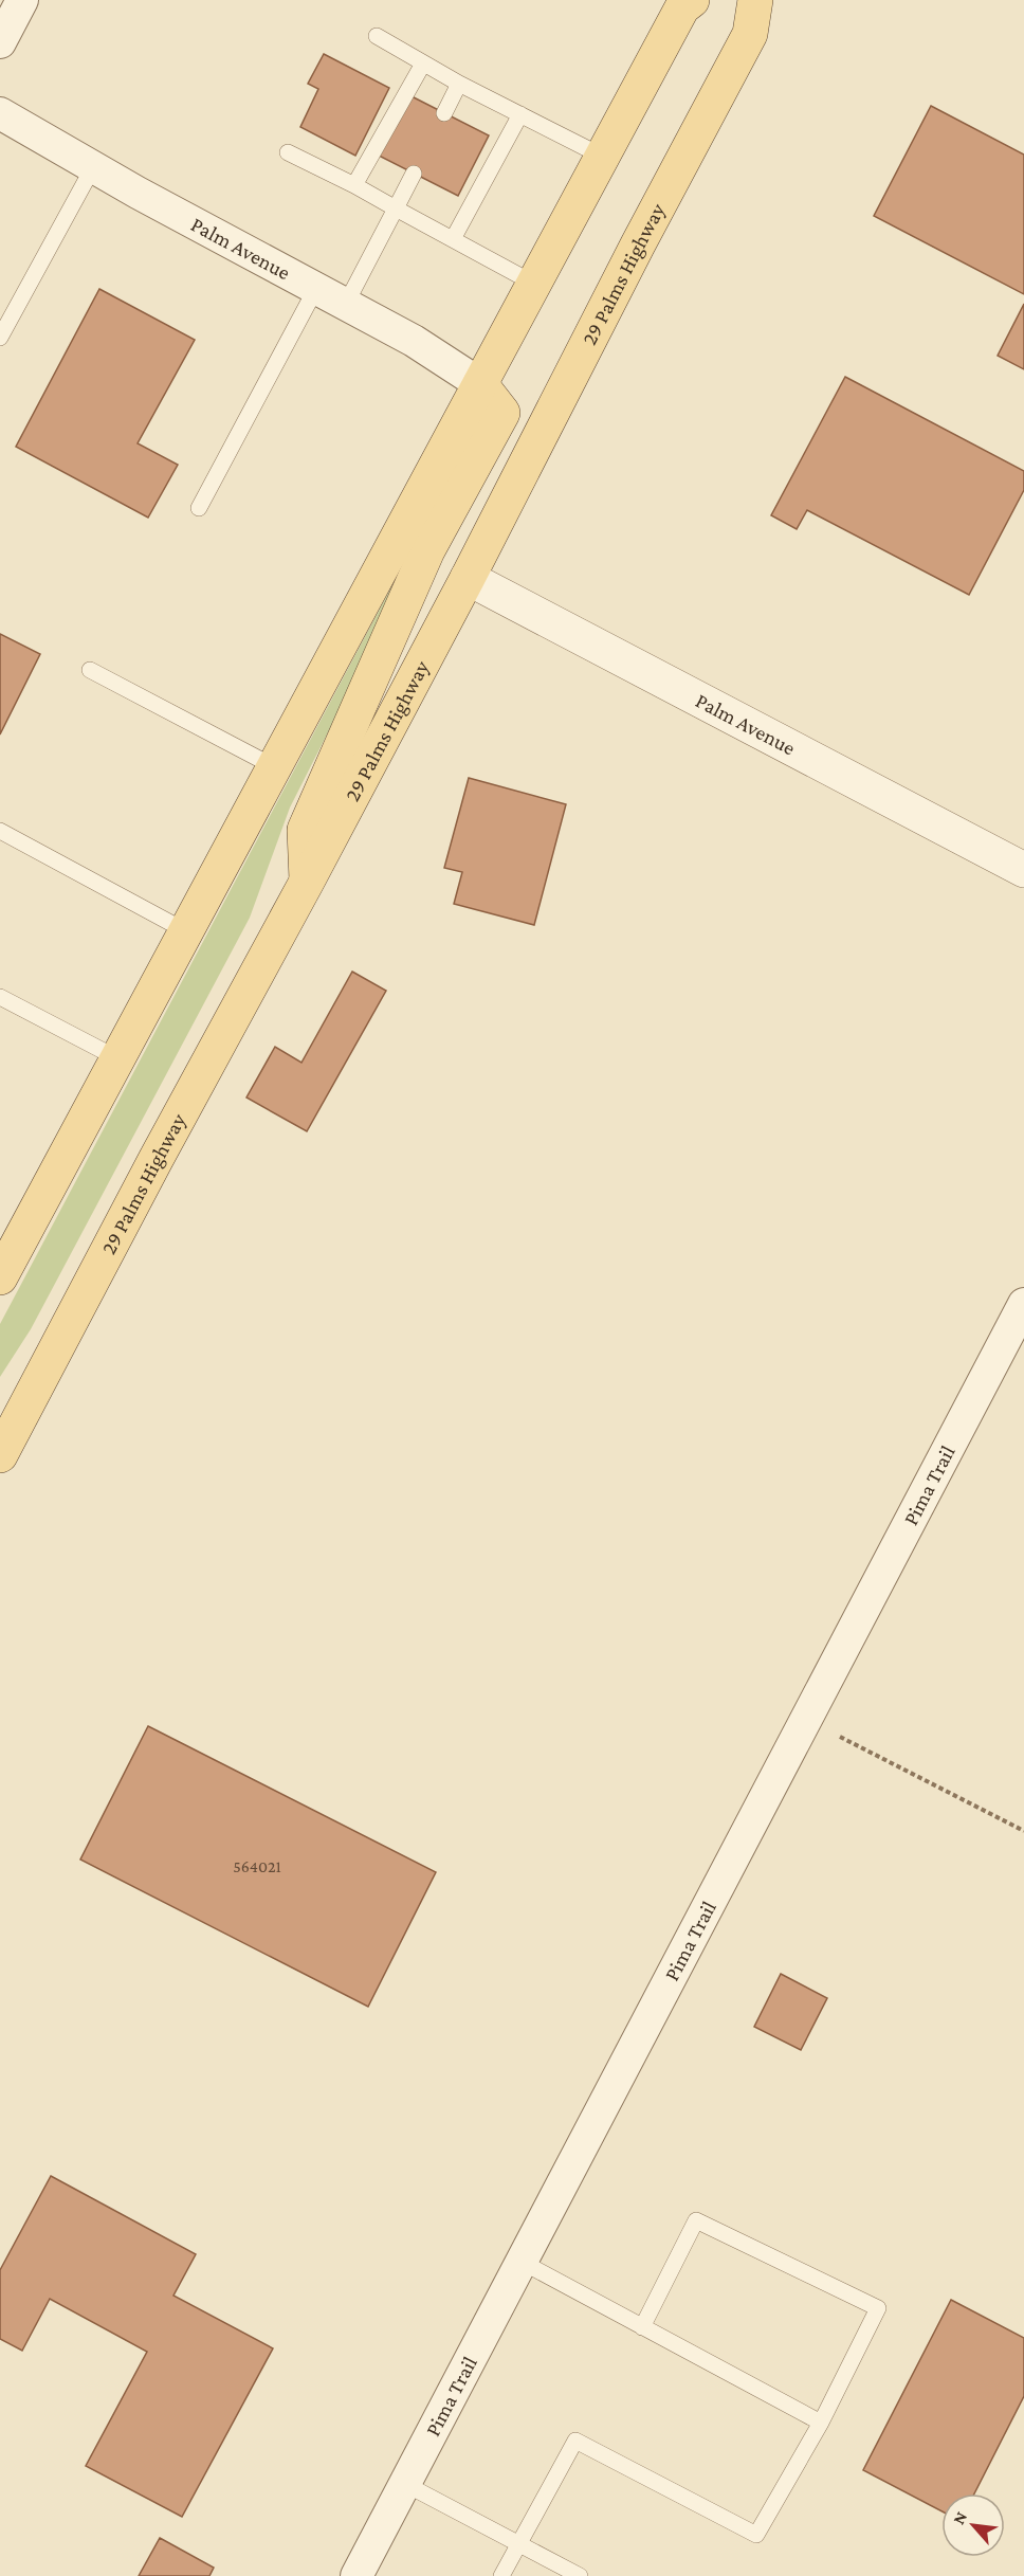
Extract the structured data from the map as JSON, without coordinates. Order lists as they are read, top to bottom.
{
  "streets": {
    "main road": ["29 Palms Highway"],
    "street": ["Palm Avenue", "Pima Trail"]
  },
  "crossings": [
    ["Palm Avenue", "29 Palms Highway"]
  ],
  "house_numbers": ["564021"],
  "north": "top left"
}
